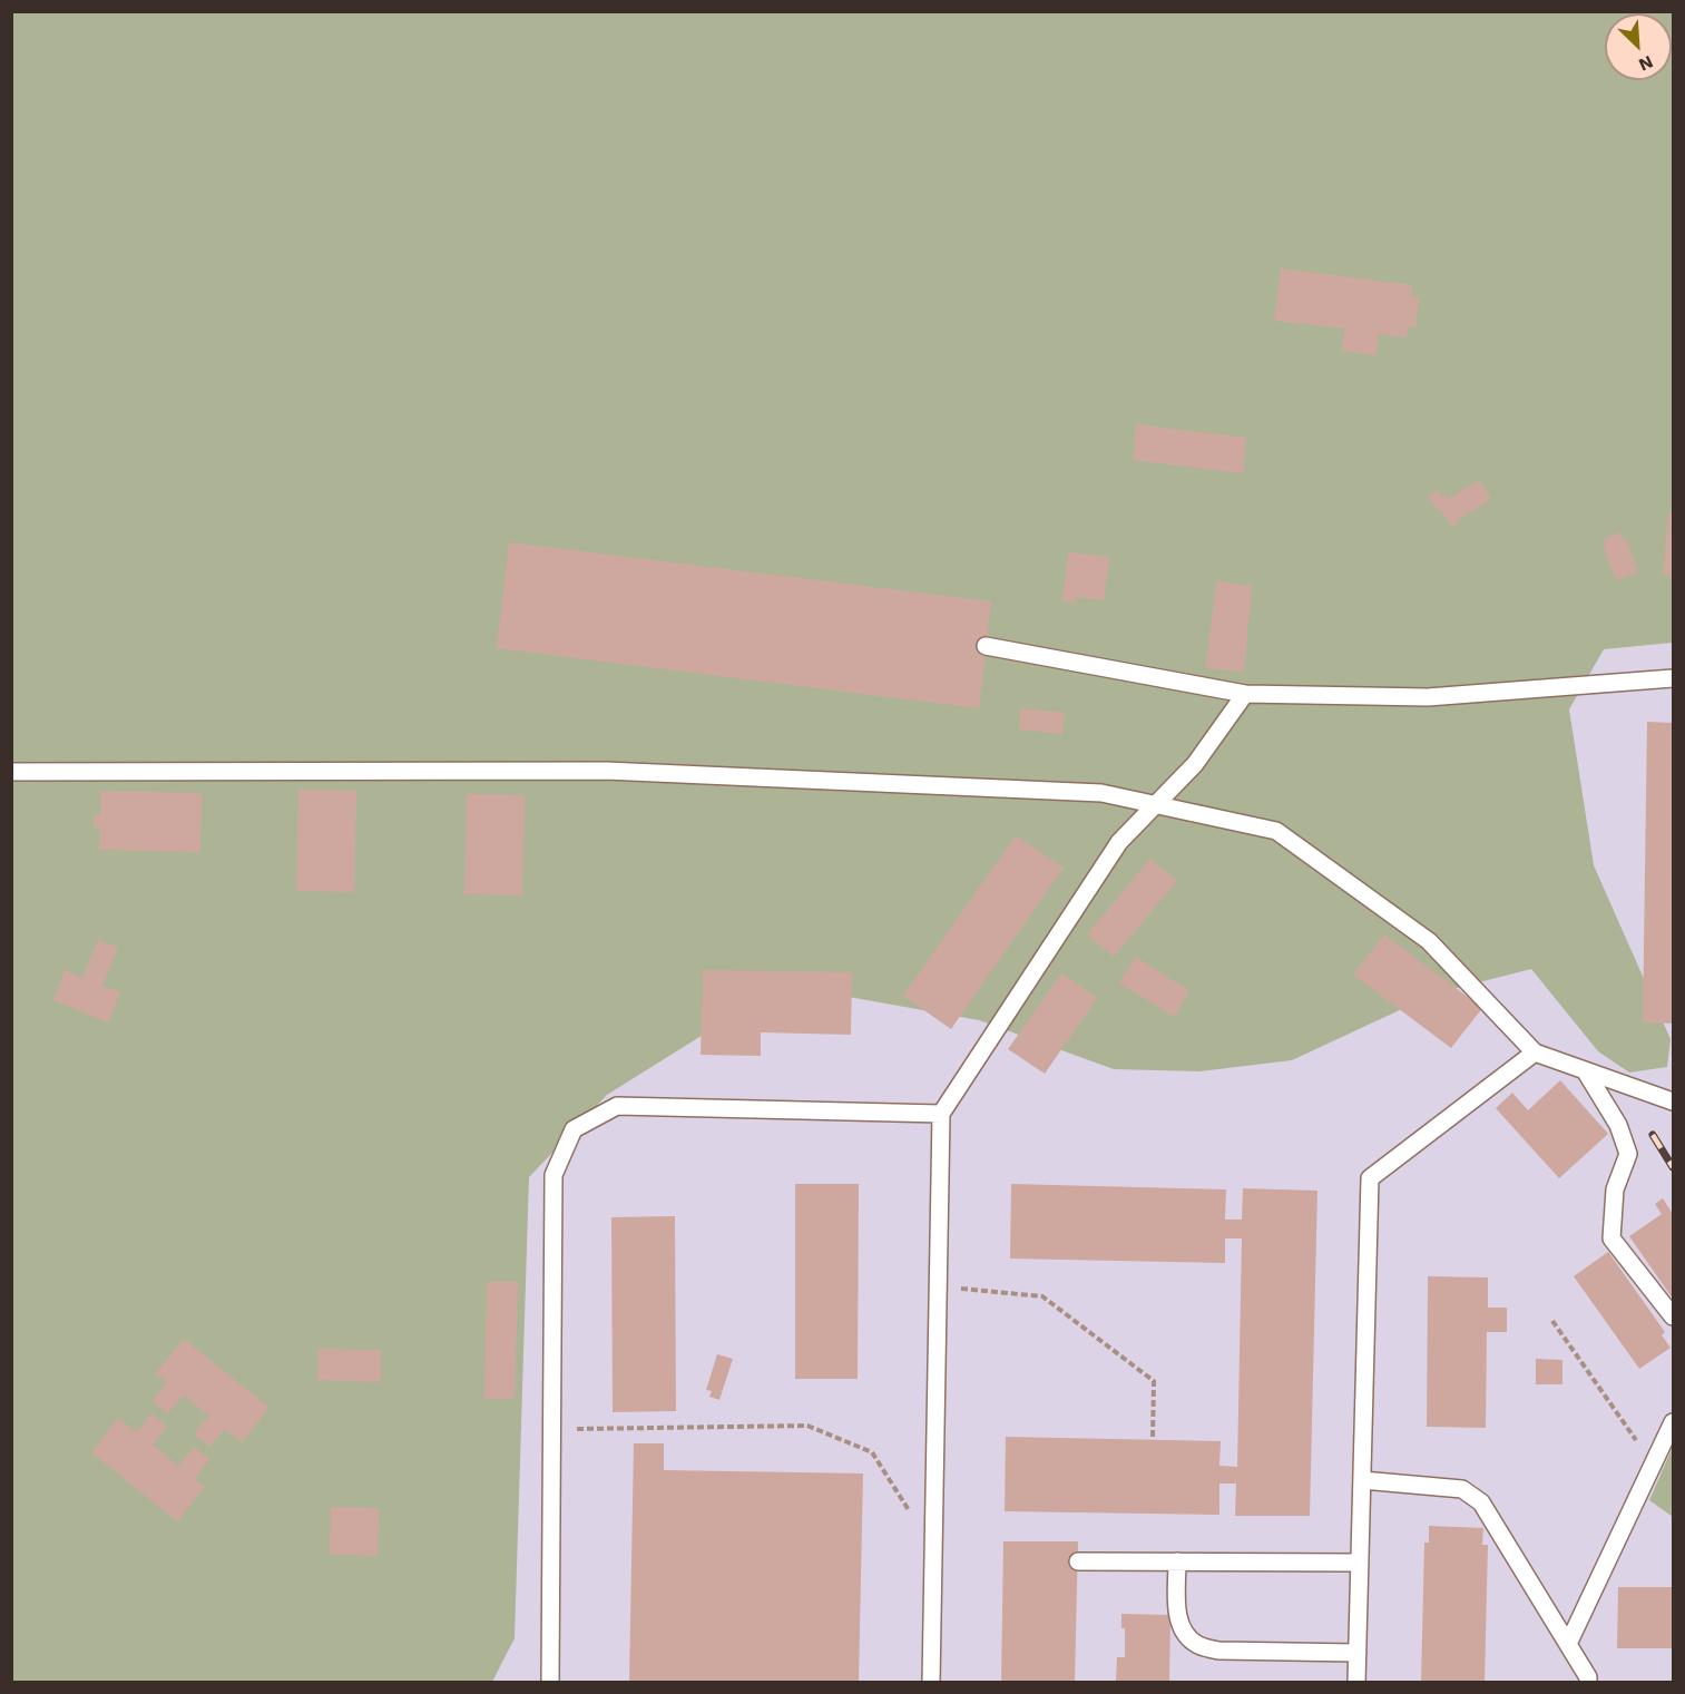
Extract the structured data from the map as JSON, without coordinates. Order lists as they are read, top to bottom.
{
  "north": "bottom right"
}
